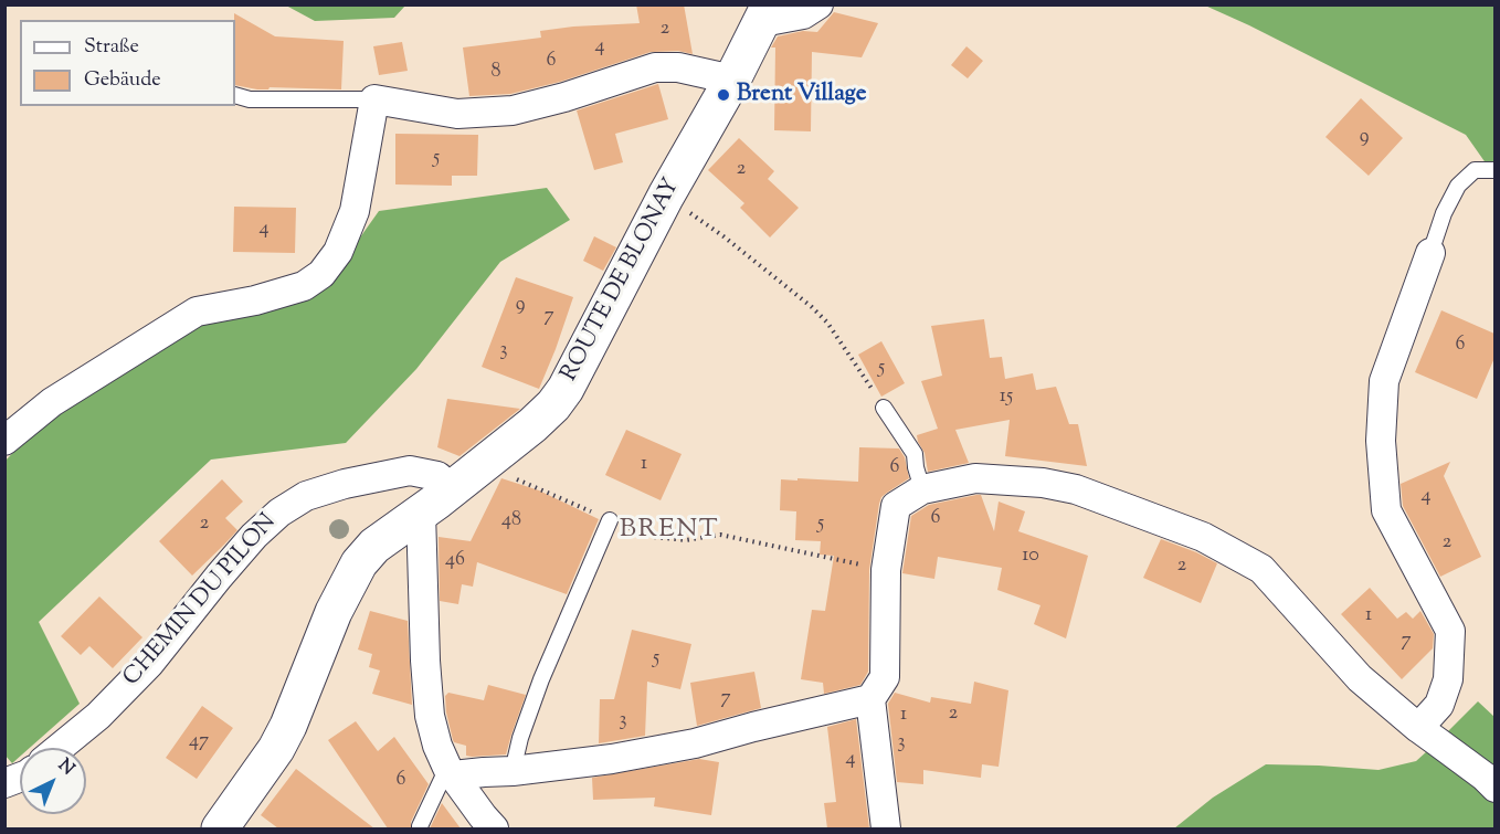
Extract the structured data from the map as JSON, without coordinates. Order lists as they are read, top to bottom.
{
  "streets": {
    "main road": ["ROUTE DE BLONAY"],
    "street": ["CHEMIN DU PILON"]
  },
  "crossings": [
    ["ROUTE DE BLONAY", "CHEMIN DU PILON"]
  ],
  "districts": ["BRENT"],
  "places": ["Brent Village"],
  "house_numbers": [
    "2",
    "4",
    "6",
    "8",
    "9",
    "5",
    "2",
    "4",
    "9",
    "7",
    "6",
    "3",
    "5",
    "15",
    "1",
    "6",
    "4",
    "6",
    "48",
    "2",
    "5",
    "2",
    "10",
    "46",
    "2",
    "1",
    "7",
    "5",
    "7",
    "2",
    "1",
    "3",
    "47",
    "3",
    "4",
    "6"
  ],
  "legend": ["Straße", "Gebäude"],
  "north": "top right"
}
